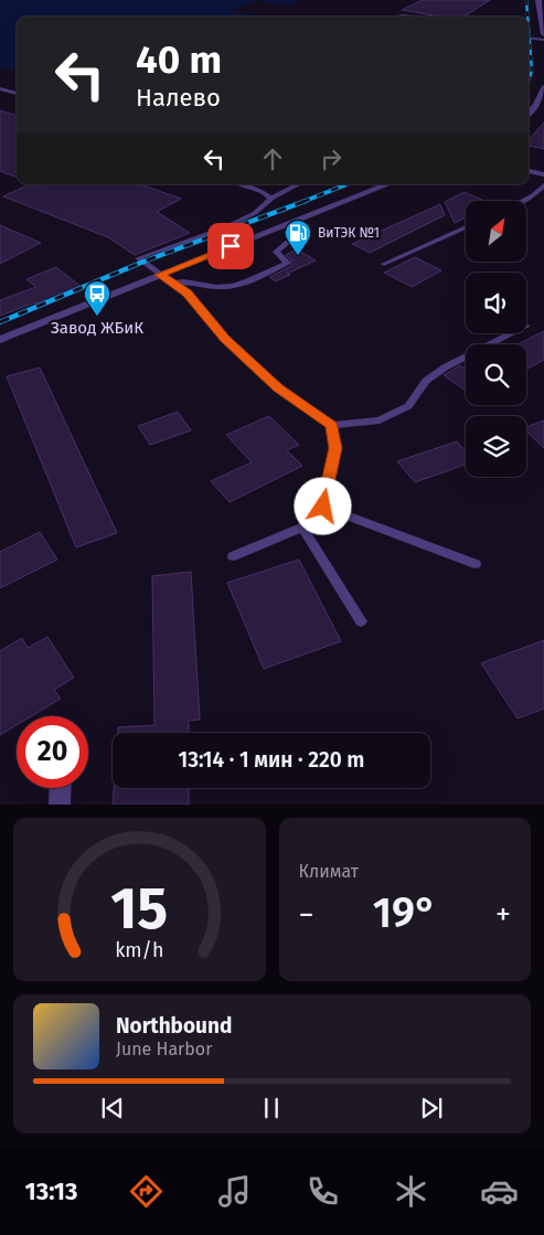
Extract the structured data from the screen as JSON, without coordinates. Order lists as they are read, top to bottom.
{
  "places": {
    "fuel station": ["ВиТЭК №1"],
    "bus stop": ["Завод ЖБиК"]
  },
  "north": "top right",
  "page": {
    "turn": ["40 m", "Налево"],
    "limit": "20",
    "trip": "13:14 · 1 мин · 220 m",
    "tile": "Климат",
    "heat": ["−", "19°", "+"],
    "song": ["Northbound", "June Harbor"],
    "tabs": "13:13",
    "gauge": ["15", "km/h"]
  }
}
